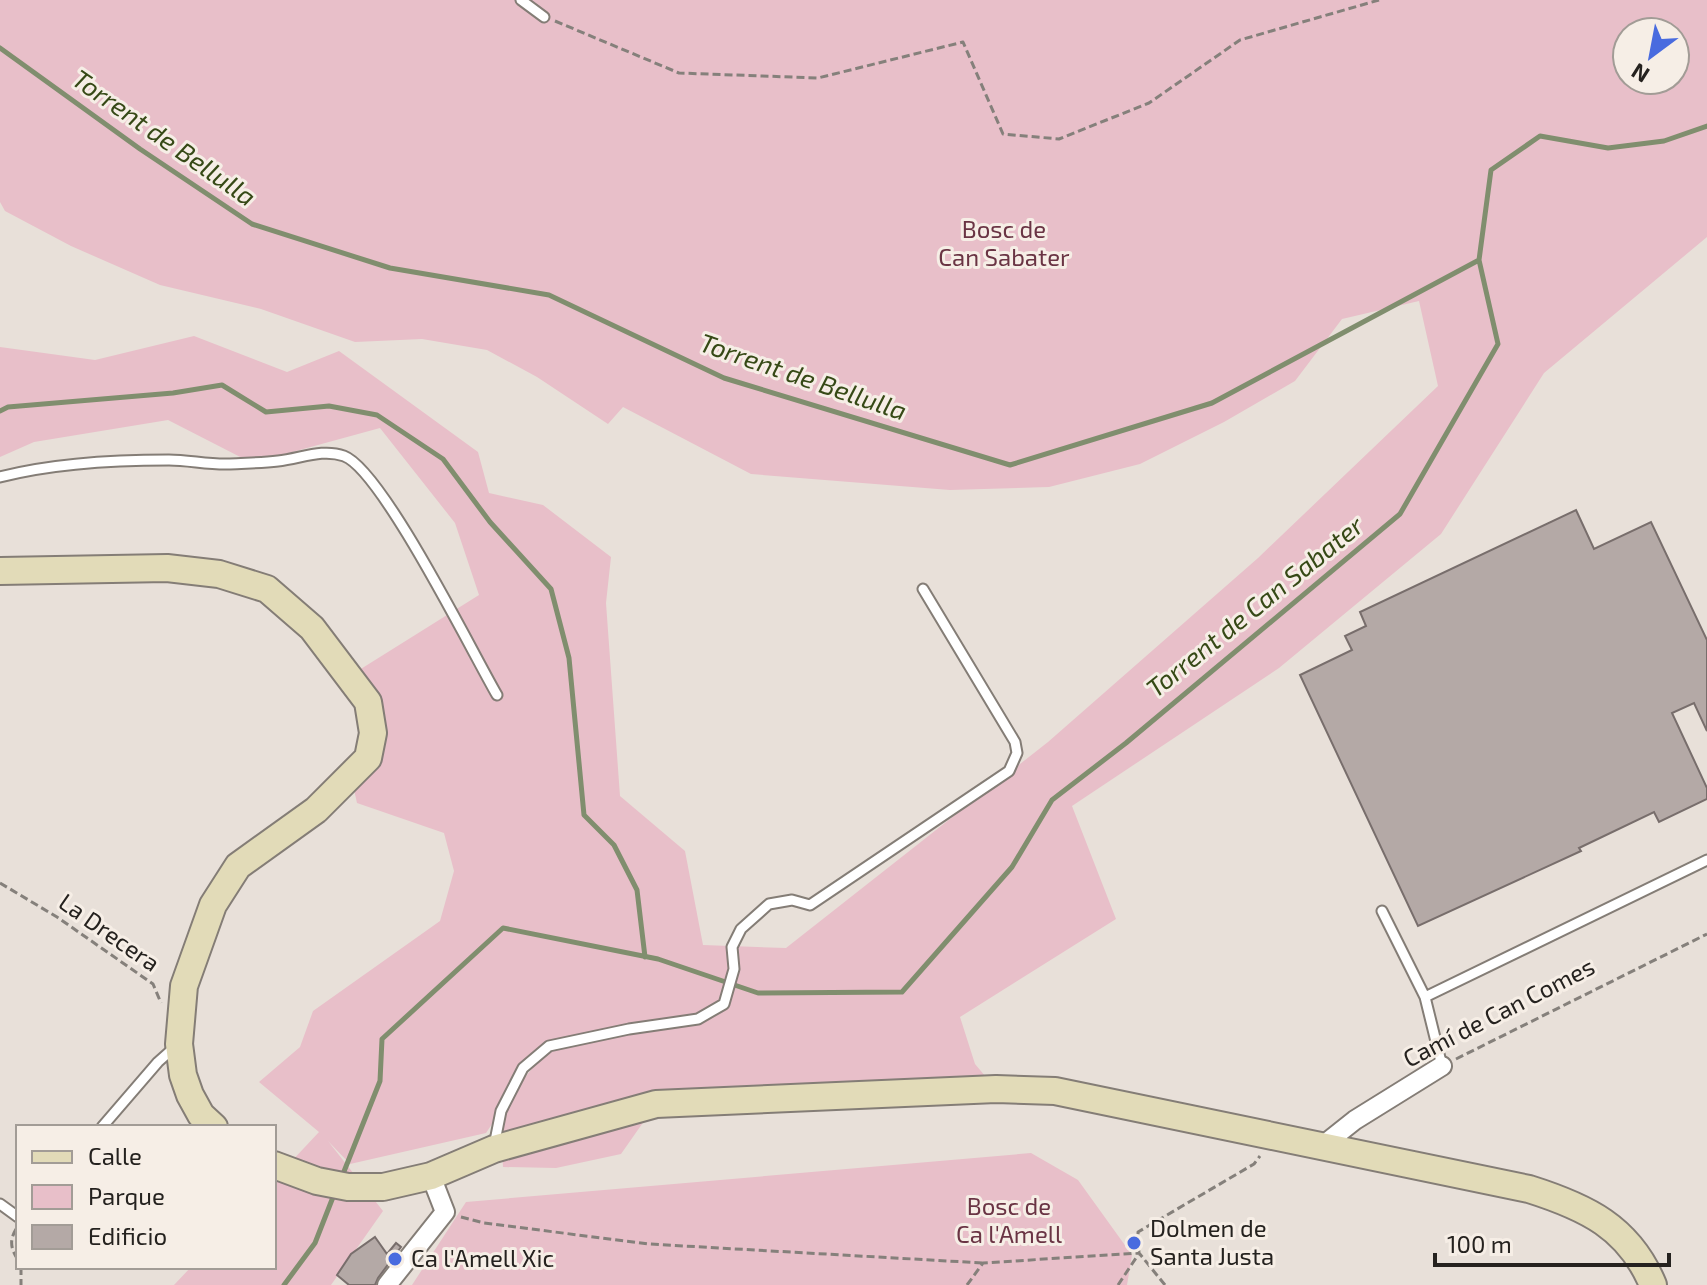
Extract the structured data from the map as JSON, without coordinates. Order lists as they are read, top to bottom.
{
  "streets": {
    "street": ["Camí de Can Comes"],
    "path": ["La Drecera"]
  },
  "water": ["Torrent de Bellulla", "Torrent de Can Sabater"],
  "parks": ["Bosc de Can Sabater", "Bosc de Ca l'Amell"],
  "places": ["Dolmen de Santa Justa", "Ca l'Amell Xic"],
  "legend": ["Calle", "Parque", "Edificio"],
  "scale_bar": "100 m",
  "north": "bottom left"
}
